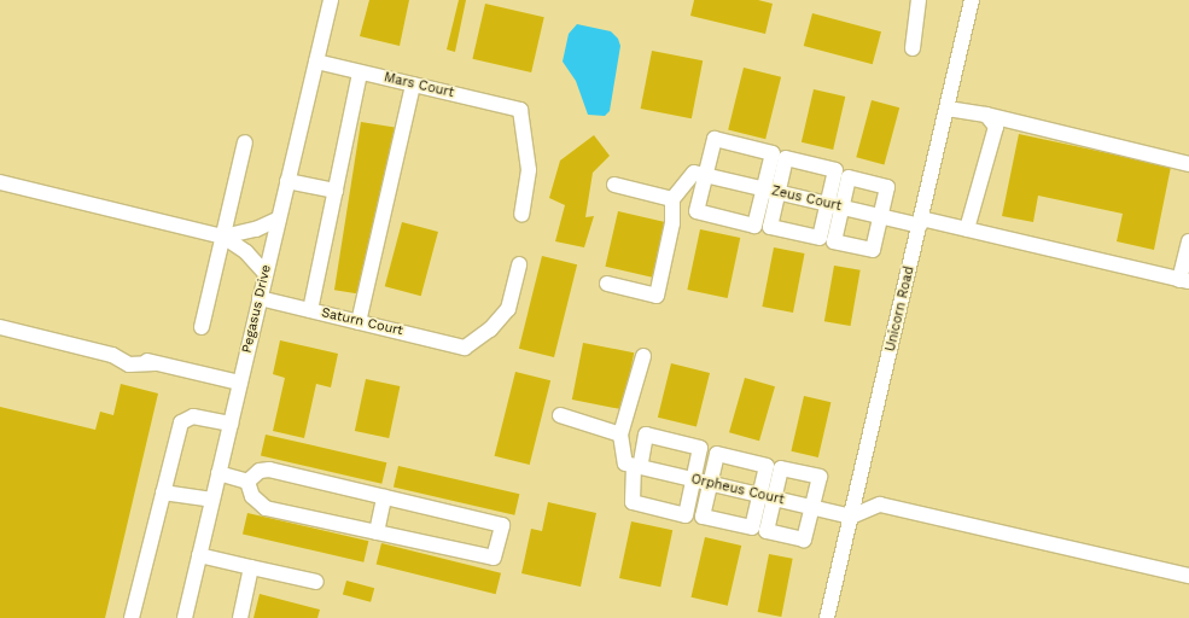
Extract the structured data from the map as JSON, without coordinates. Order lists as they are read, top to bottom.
{
  "streets": {
    "street": [
      "Mars Court",
      "Zeus Court",
      "Pegasus Drive",
      "Unicorn Road",
      "Saturn Court",
      "Orpheus Court"
    ]
  },
  "crossings": [
    ["Mars Court", "Pegasus Drive"],
    ["Zeus Court", "Unicorn Road"],
    ["Pegasus Drive", "Saturn Court"],
    ["Unicorn Road", "Orpheus Court"]
  ]
}
